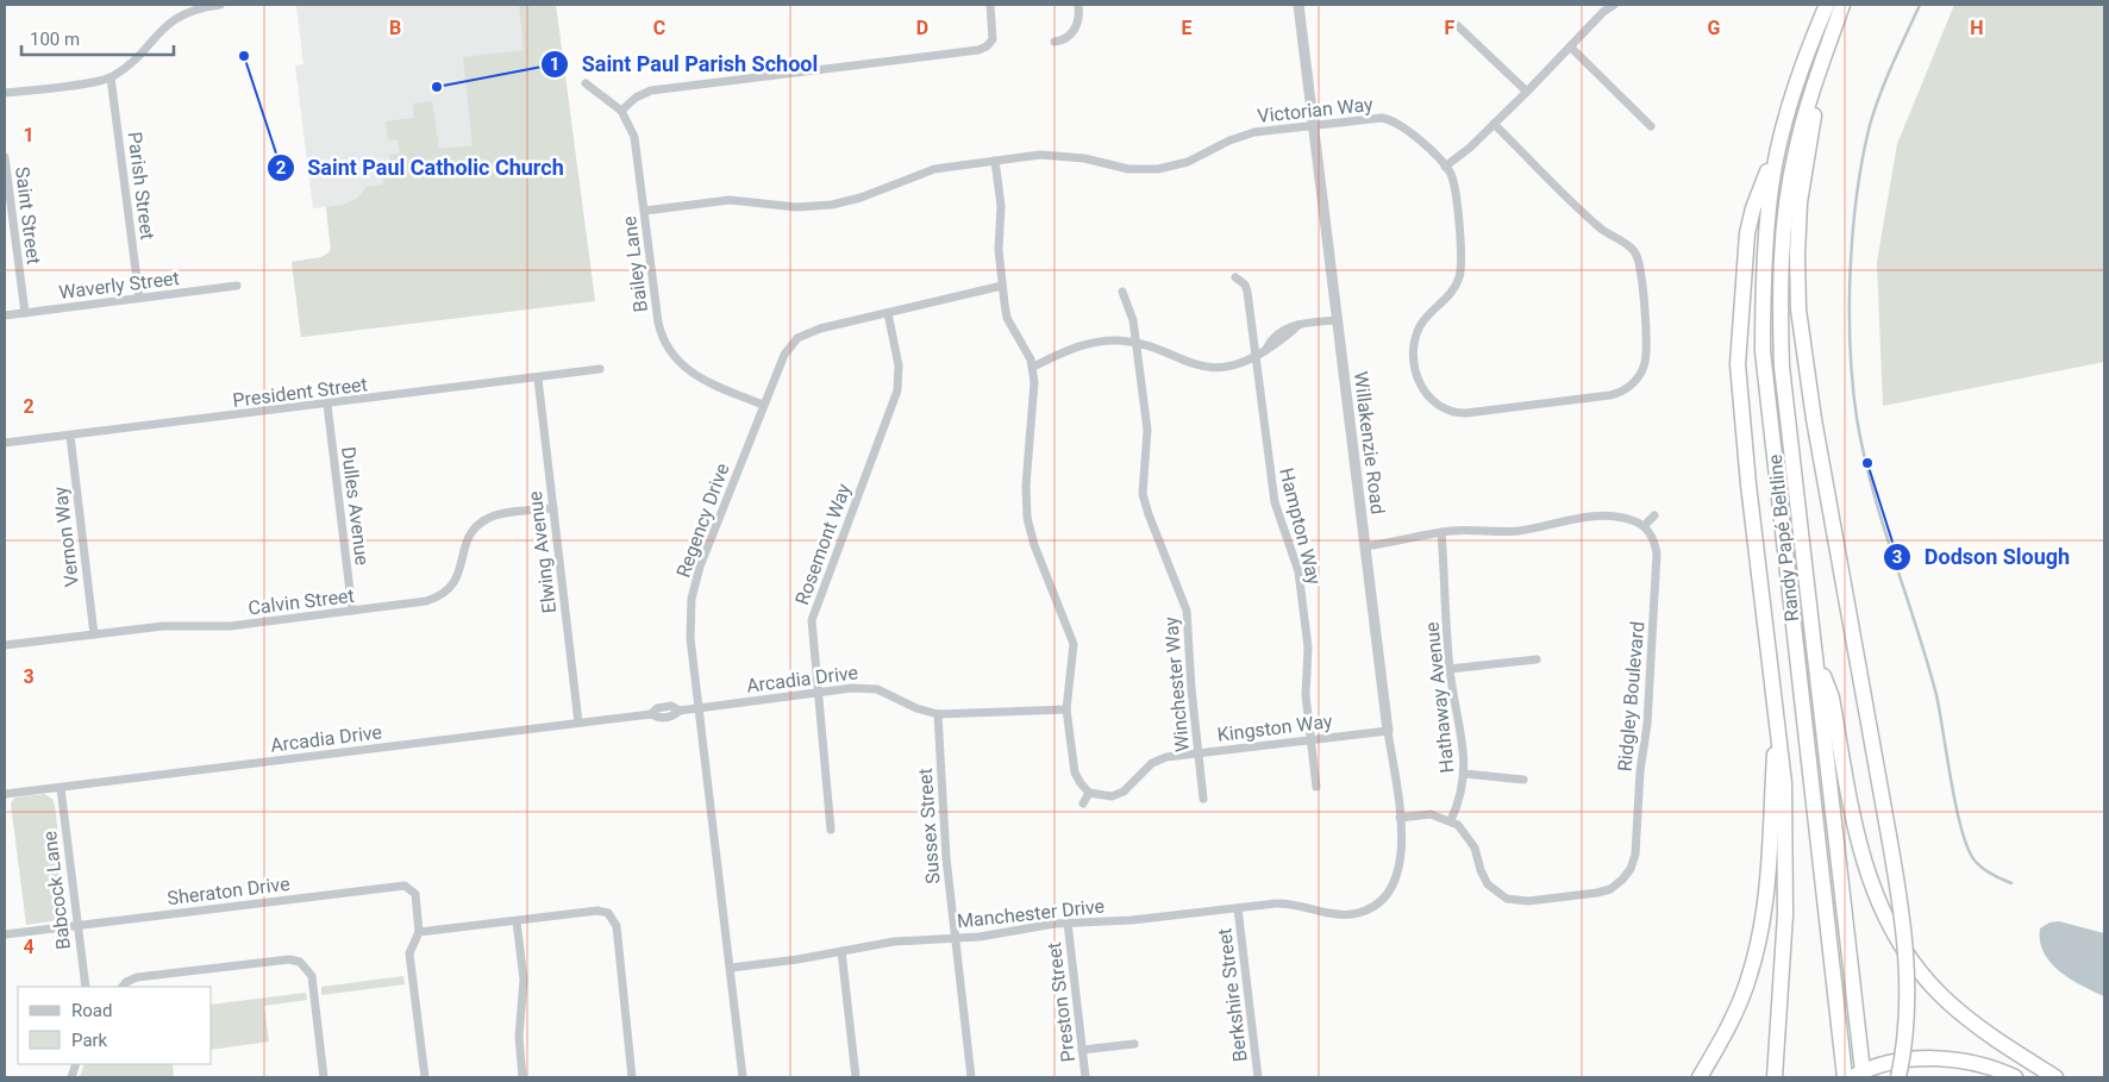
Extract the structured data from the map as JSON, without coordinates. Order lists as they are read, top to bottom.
{
  "streets": {
    "highway": ["Randy Papé Beltline"],
    "street": [
      "Victorian Way",
      "Parish Street",
      "Saint Street",
      "Bailey Lane",
      "Waverly Street",
      "President Street",
      "Willakenzie Road",
      "Dulles Avenue",
      "Regency Drive",
      "Hampton Way",
      "Vernon Way",
      "Rosemont Way",
      "Elwing Avenue",
      "Calvin Street",
      "Arcadia Drive",
      "Winchester Way",
      "Ridgley Boulevard",
      "Hathaway Avenue",
      "Kingston Way",
      "Sussex Street",
      "Babcock Lane",
      "Sheraton Drive",
      "Manchester Drive",
      "Berkshire Street",
      "Preston Street"
    ]
  },
  "crossings": [
    ["Victorian Way", "Bailey Lane"],
    ["Victorian Way", "Willakenzie Road"],
    ["Parish Street", "Waverly Street"],
    ["Saint Street", "Waverly Street"],
    ["Bailey Lane", "Regency Drive"],
    ["President Street", "Dulles Avenue"],
    ["President Street", "Vernon Way"],
    ["President Street", "Elwing Avenue"],
    ["Willakenzie Road", "Kingston Way"],
    ["Willakenzie Road", "Manchester Drive"],
    ["Dulles Avenue", "Calvin Street"],
    ["Regency Drive", "Rosemont Way"],
    ["Regency Drive", "Arcadia Drive"],
    ["Regency Drive", "Manchester Drive"],
    ["Hampton Way", "Kingston Way"],
    ["Vernon Way", "Calvin Street"],
    ["Rosemont Way", "Arcadia Drive"],
    ["Elwing Avenue", "Calvin Street"],
    ["Elwing Avenue", "Arcadia Drive"],
    ["Arcadia Drive", "Sussex Street"],
    ["Arcadia Drive", "Babcock Lane"],
    ["Winchester Way", "Kingston Way"],
    ["Ridgley Boulevard", "Hathaway Avenue"],
    ["Sussex Street", "Manchester Drive"],
    ["Babcock Lane", "Sheraton Drive"],
    ["Manchester Drive", "Berkshire Street"],
    ["Manchester Drive", "Preston Street"]
  ],
  "places": ["Saint Paul Catholic Church", "Saint Paul Parish School", "Dodson Slough"],
  "legend": ["Road", "Park"],
  "scale_bar": "100 m",
  "grid": {
    "columns": [
      "B",
      "C",
      "D",
      "E",
      "F",
      "G",
      "H"
    ],
    "rows": [
      "1",
      "2",
      "3",
      "4"
    ]
  }
}
